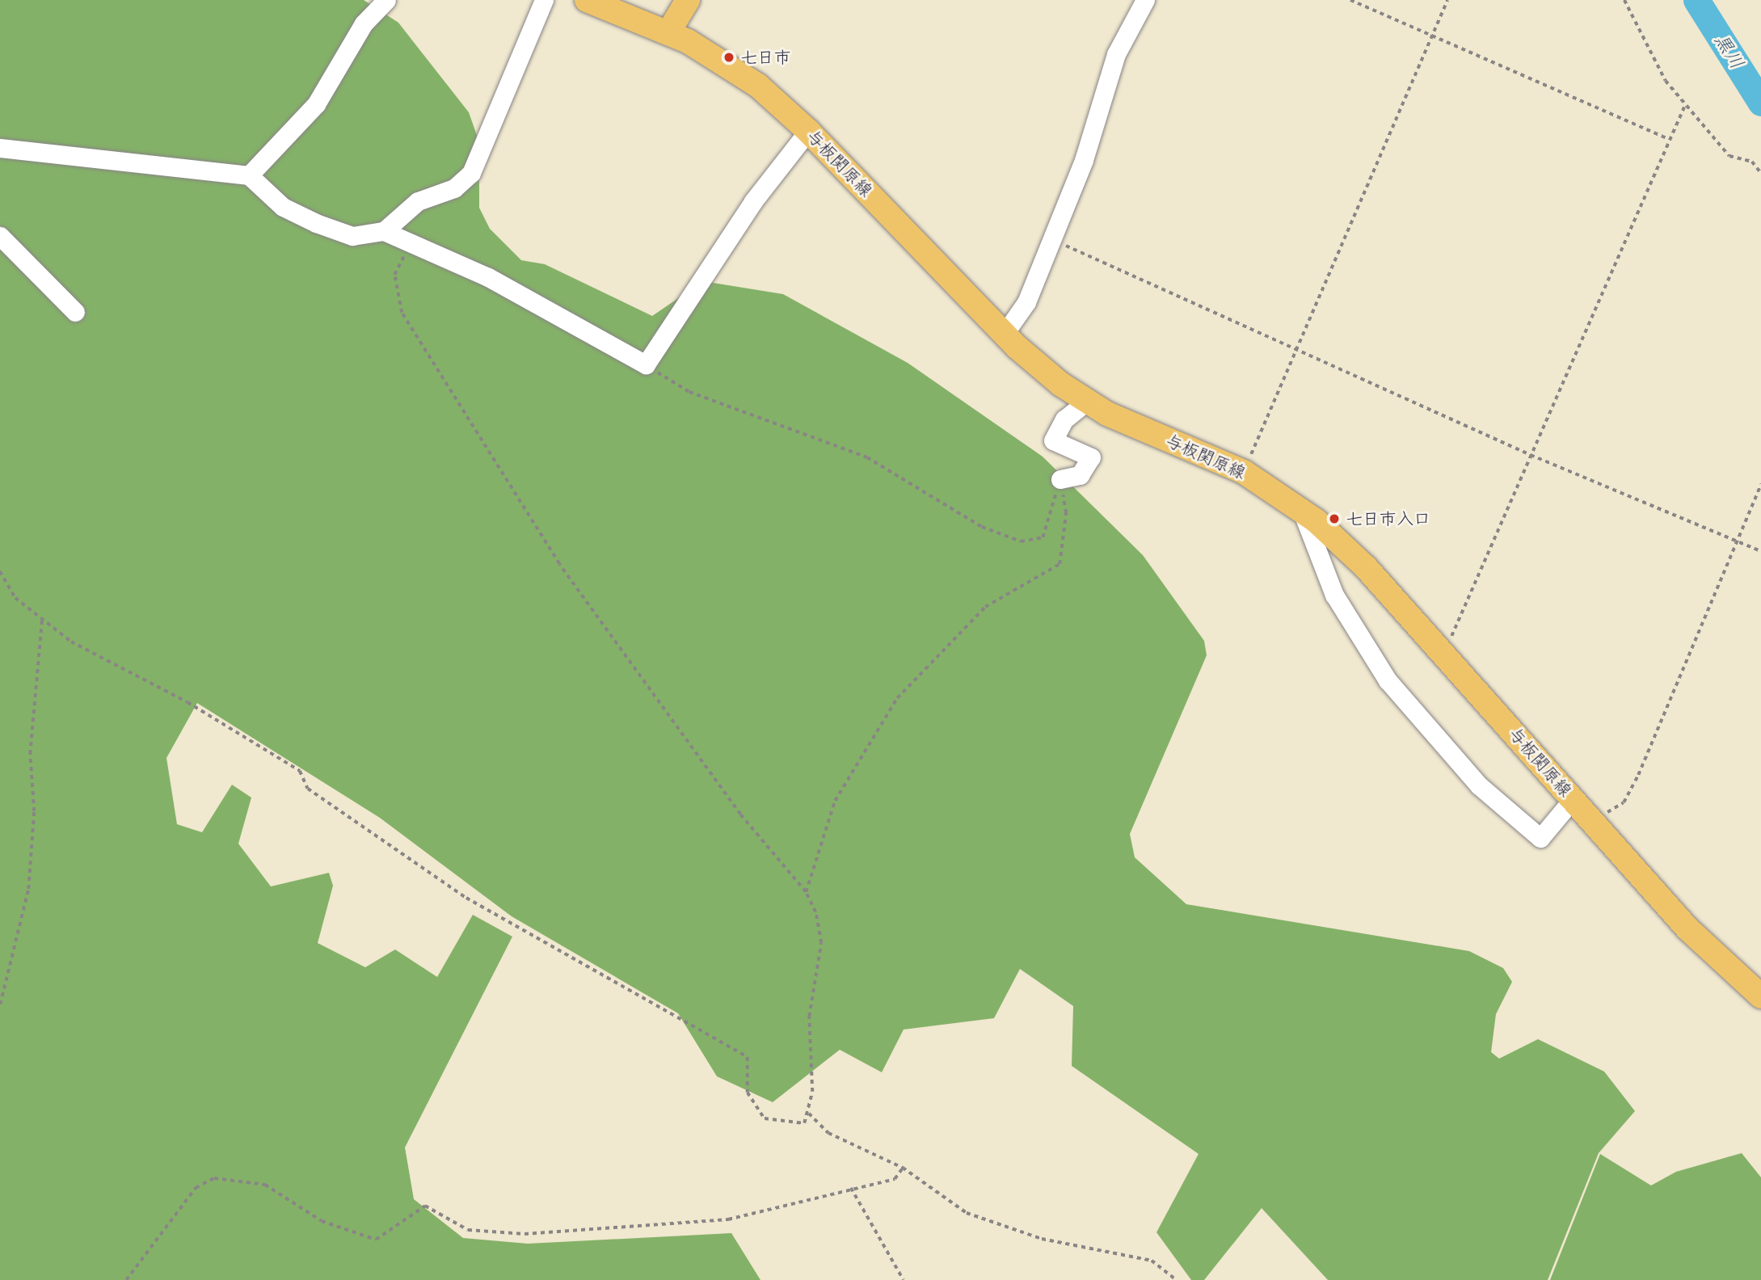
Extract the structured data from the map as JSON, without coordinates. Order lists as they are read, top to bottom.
{
  "streets": {
    "main road": ["与板関原線"]
  },
  "water": ["黒川"],
  "places": ["七日市", "七日市入口"]
}
